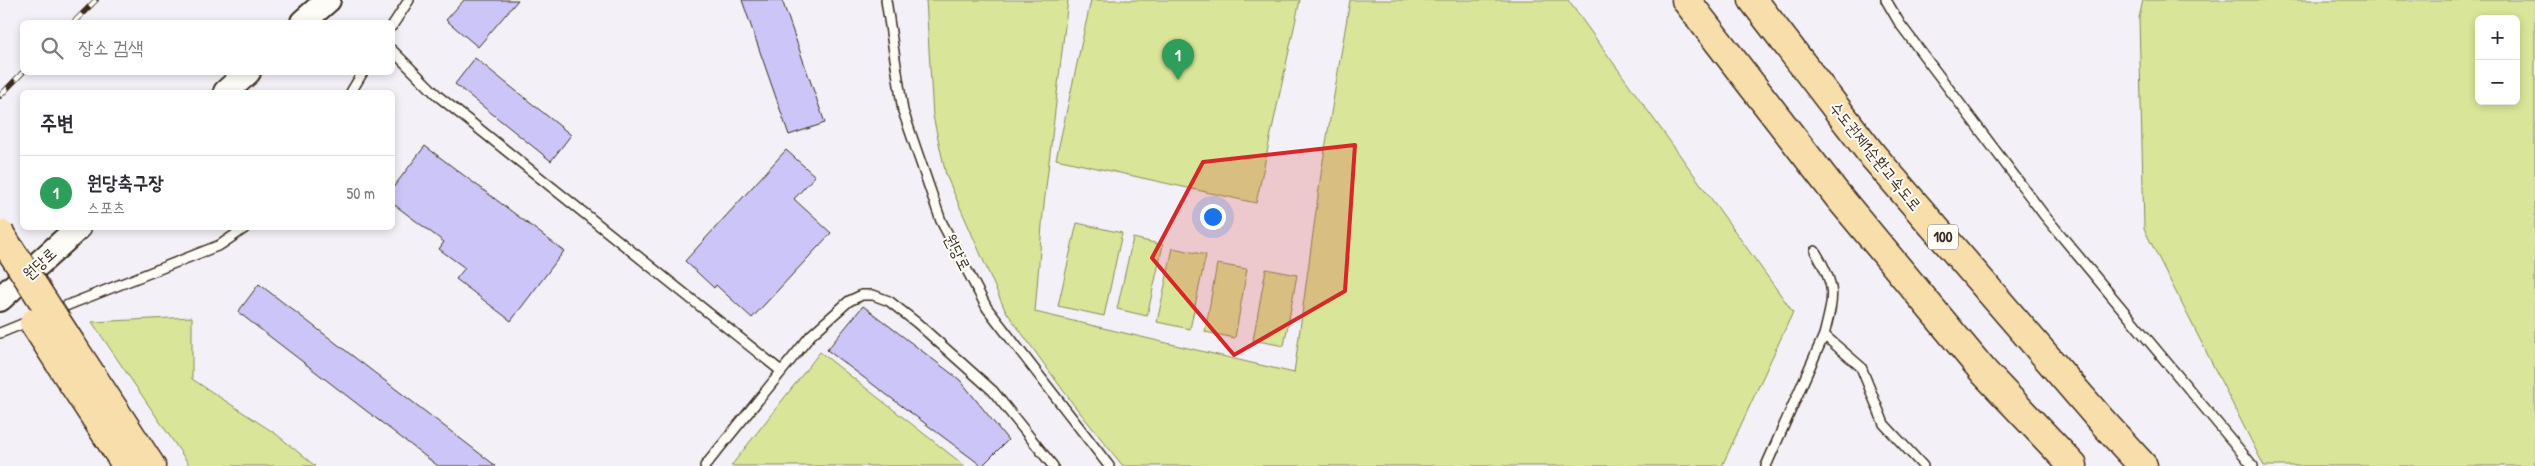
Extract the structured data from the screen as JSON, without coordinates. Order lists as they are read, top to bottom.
{
  "streets": {
    "highway": ["수도권제1순환고속도로", "100"],
    "main road": ["원당로"]
  },
  "page": {
    "map_buttons": ["+", "−"],
    "search": "장소 검색",
    "pins": "1",
    "heading": "주변",
    "list": [
      {
        "mark": "1",
        "name": "원당축구장",
        "note": "스포츠",
        "value": "50 m"
      }
    ]
  }
}
